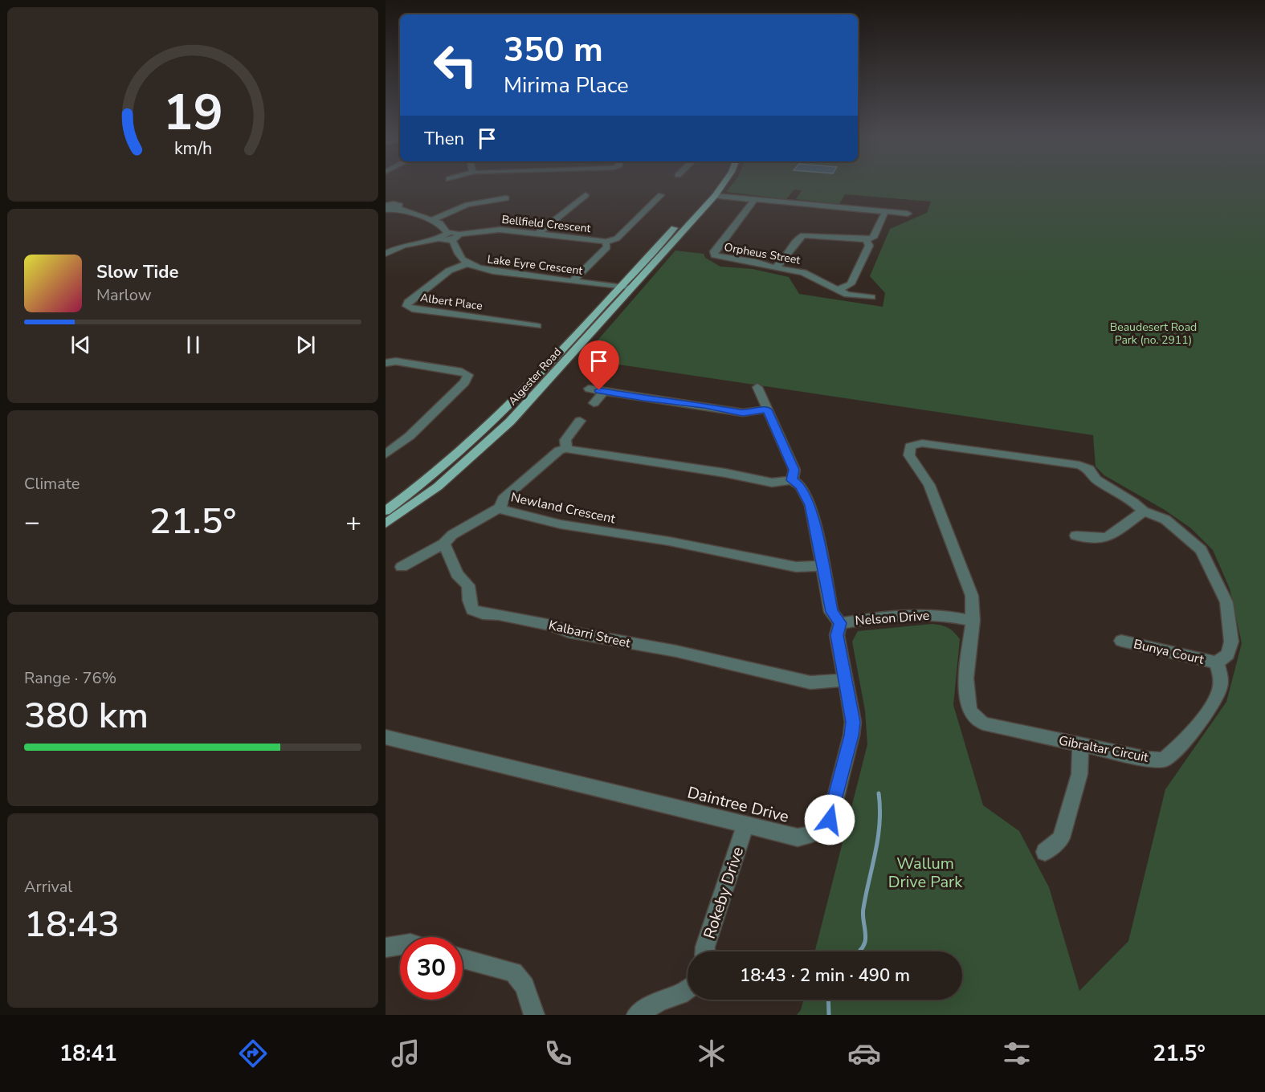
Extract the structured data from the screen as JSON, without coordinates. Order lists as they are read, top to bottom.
{
  "streets": {
    "main road": ["Algester Road"],
    "street": [
      "Bellfield Crescent",
      "Orpheus Street",
      "Lake Eyre Crescent",
      "Albert Place",
      "Newland Crescent",
      "Nelson Drive",
      "Kalbarri Street",
      "Bunya Court",
      "Gibraltar Circuit",
      "Daintree Drive",
      "Rokeby Drive"
    ]
  },
  "crossings": [
    ["Bellfield Crescent", "Lake Eyre Crescent"],
    ["Lake Eyre Crescent", "Albert Place"],
    ["Lake Eyre Crescent", "Algester Road"],
    ["Newland Crescent", "Daintree Drive"],
    ["Nelson Drive", "Gibraltar Circuit"],
    ["Nelson Drive", "Daintree Drive"],
    ["Kalbarri Street", "Daintree Drive"],
    ["Bunya Court", "Gibraltar Circuit"],
    ["Daintree Drive", "Rokeby Drive"]
  ],
  "parks": ["Beaudesert Road Park (no. 2911)", "Wallum Drive Park"],
  "page": {
    "turn": ["350 m", "Mirima Place"],
    "then": "Then",
    "song": ["Slow Tide", "Marlow"],
    "tile": [
      "Climate",
      ["Range · 76%", "380 km"],
      ["Arrival", "18:43"]
    ],
    "heat": ["−", "21.5°", "+"],
    "limit": "30",
    "trip": "18:43 · 2 min · 490 m",
    "tabs": ["18:41", "21.5°"],
    "gauge": ["19", "km/h"]
  }
}
